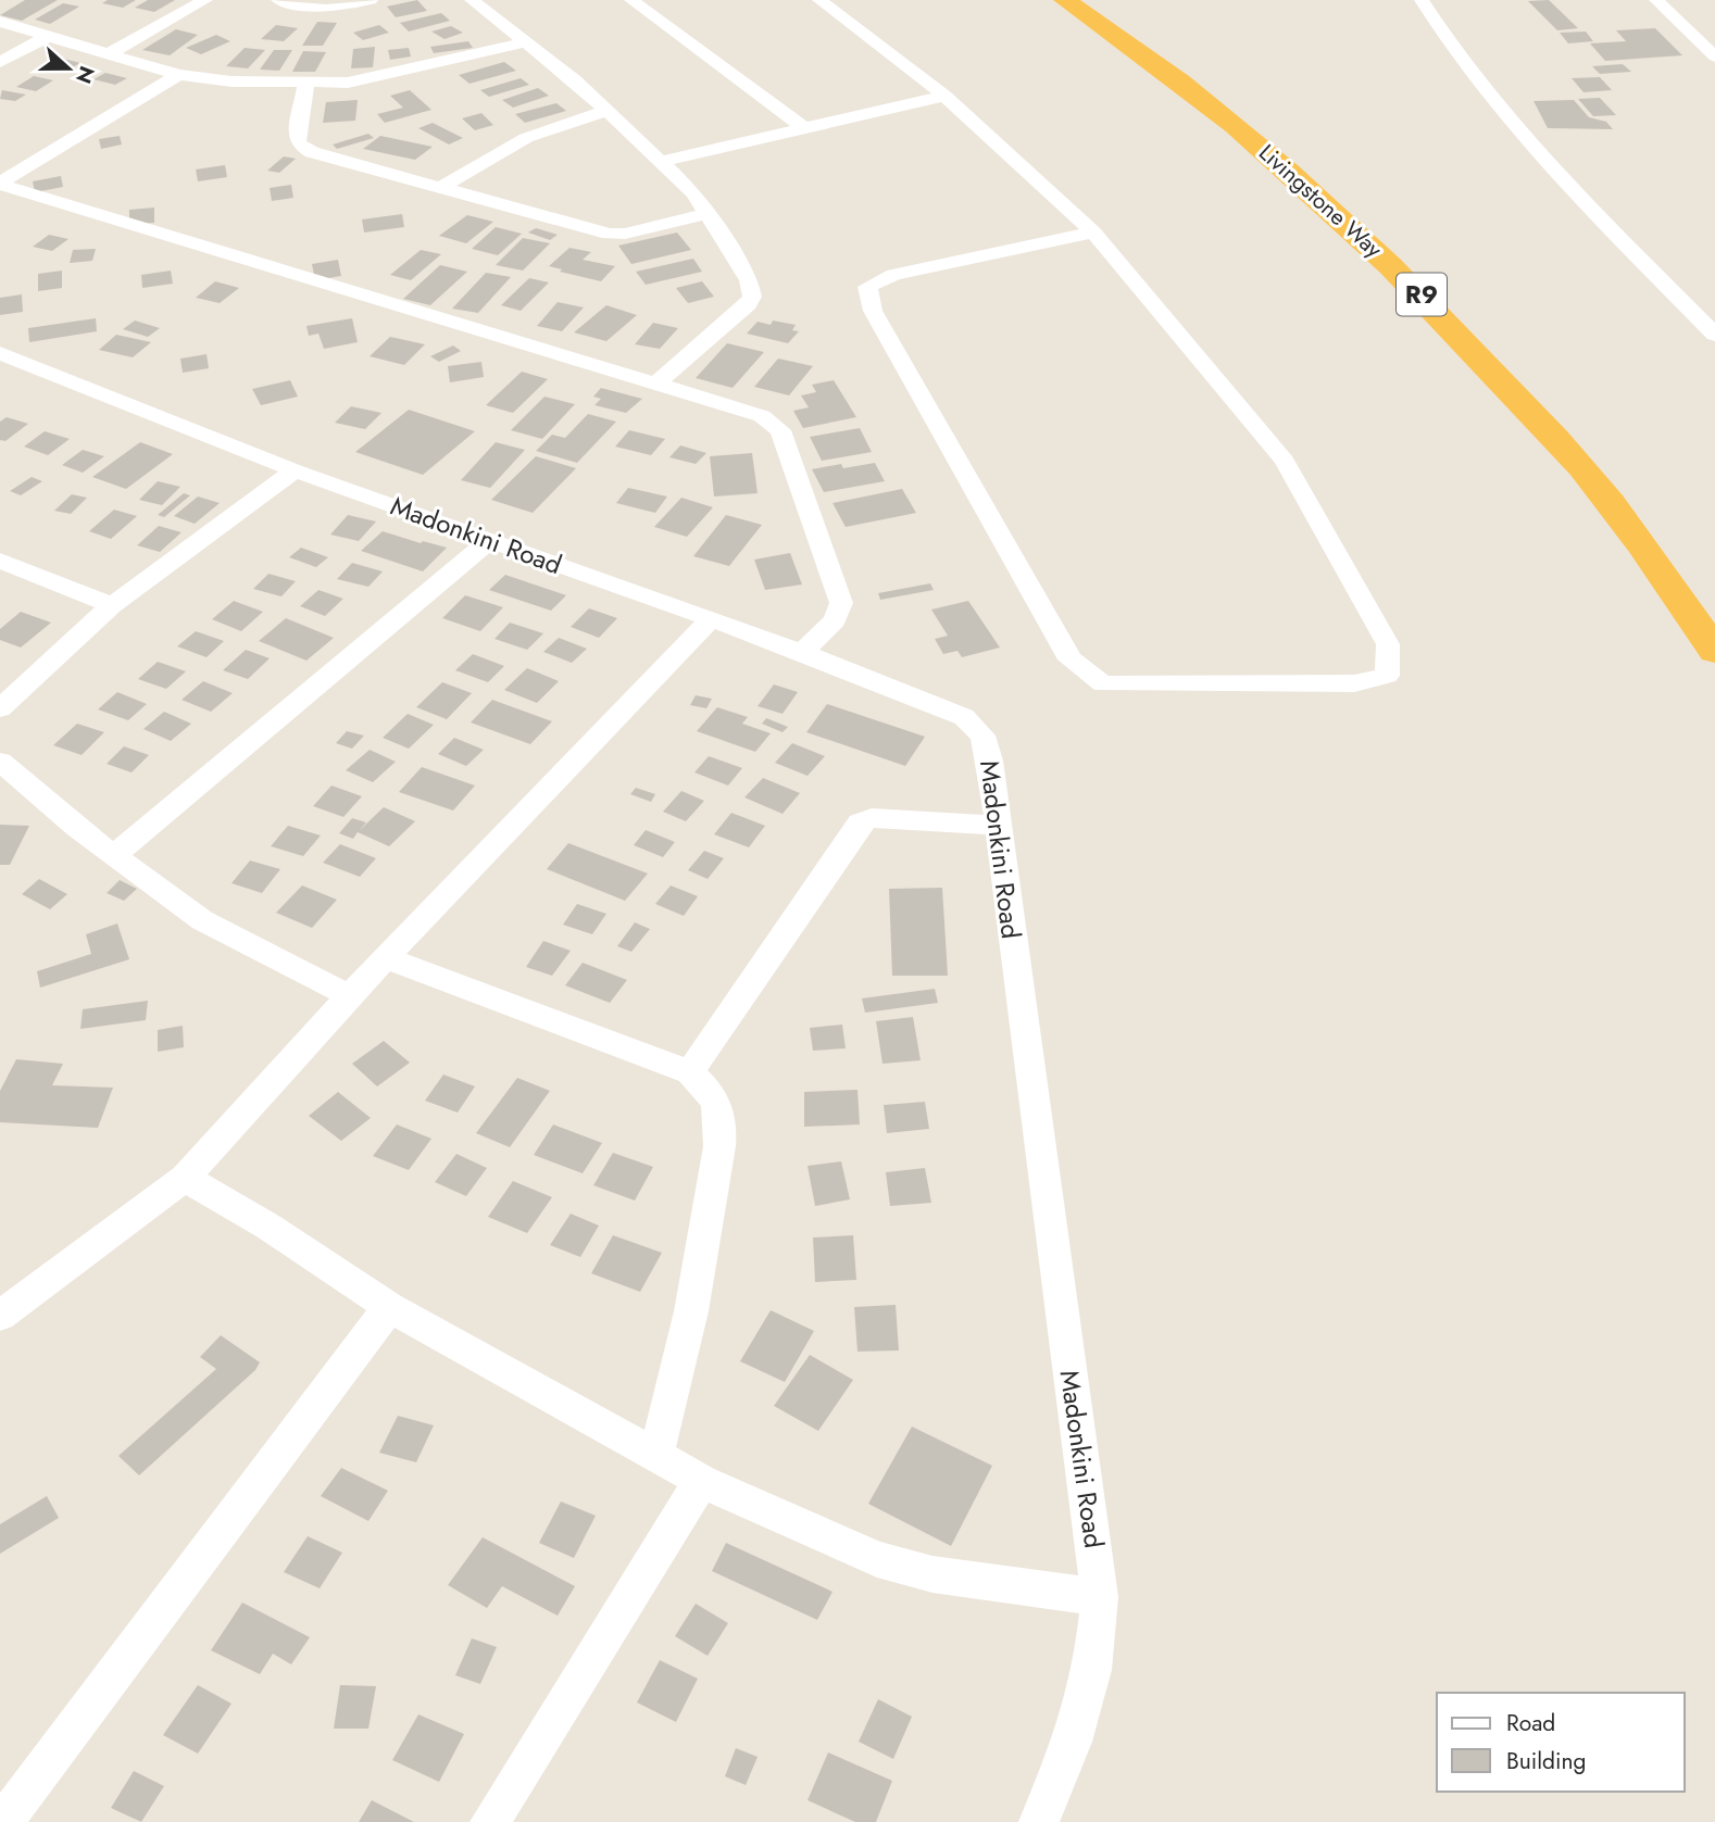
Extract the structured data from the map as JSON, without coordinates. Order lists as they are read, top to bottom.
{
  "streets": {
    "highway": ["Livingstone Way", "R9"],
    "street": ["Madonkini Road"]
  },
  "legend": ["Road", "Building"],
  "north": "right"
}
